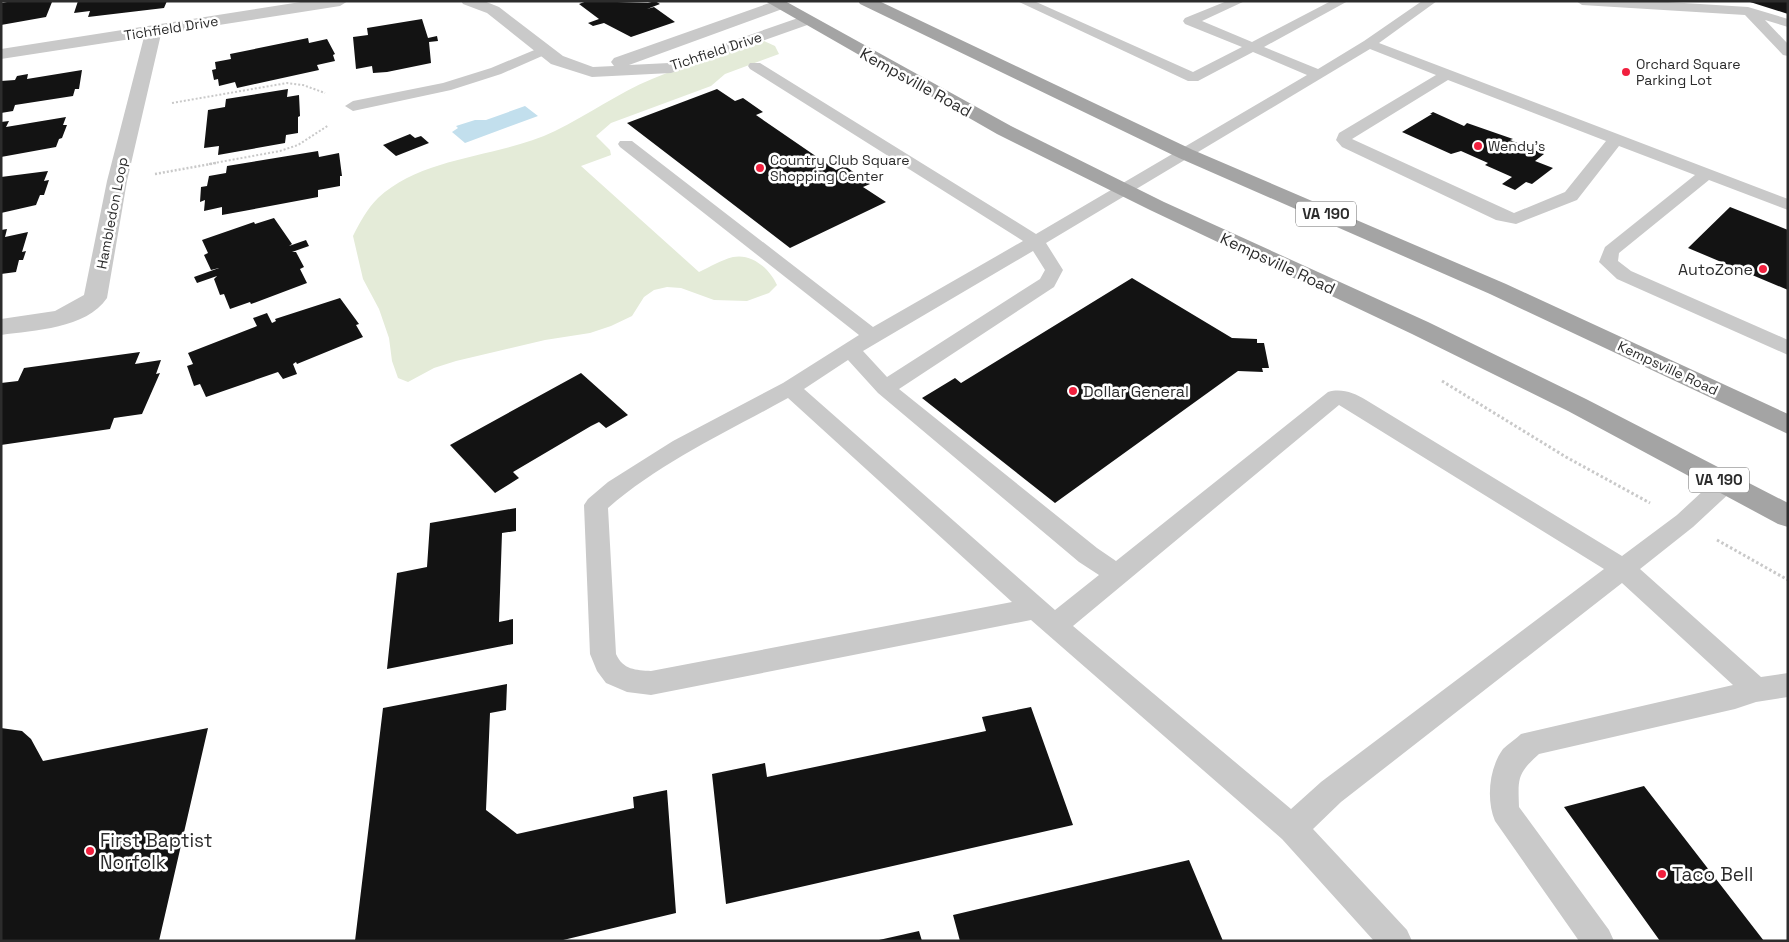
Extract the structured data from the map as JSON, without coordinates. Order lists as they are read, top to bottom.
{
  "streets": {
    "main road": ["Kempsville Road", "VA 190"],
    "street": ["Tichfield Drive", "Hambledon Loop"]
  },
  "crossings": [
    ["Tichfield Drive", "Kempsville Road"],
    ["Tichfield Drive", "Hambledon Loop"]
  ],
  "places": [
    "Orchard Square Parking Lot",
    "Wendy's",
    "Country Club Square Shopping Center",
    "AutoZone",
    "Dollar General",
    "First Baptist Norfolk",
    "Taco Bell"
  ]
}
